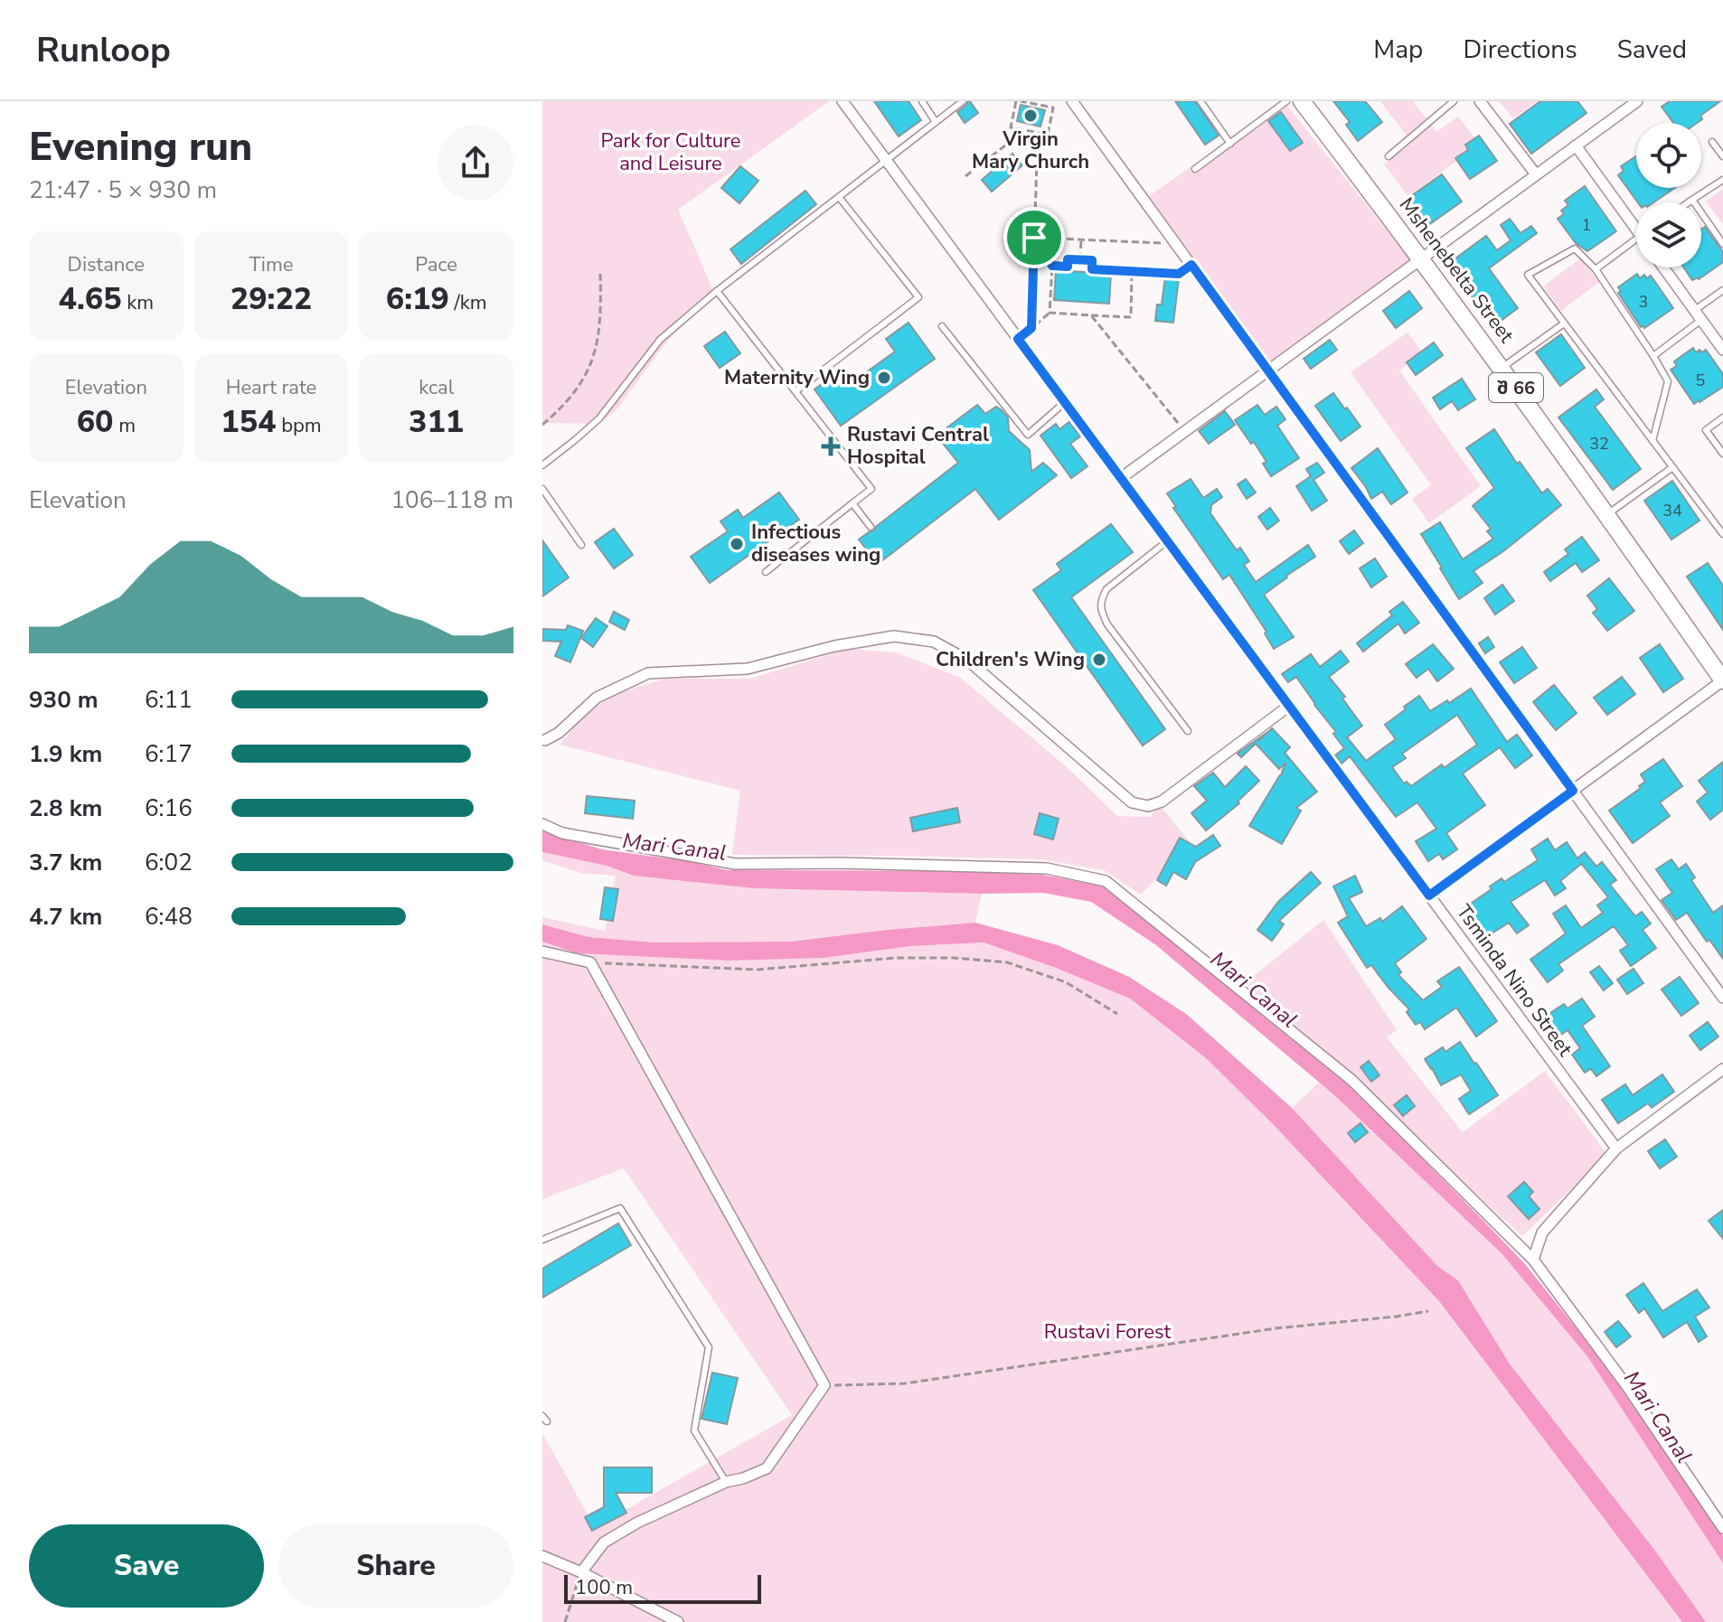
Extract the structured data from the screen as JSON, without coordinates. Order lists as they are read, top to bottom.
{
  "streets": {
    "main road": ["Mshenebelta Street", "შ 66"],
    "street": ["Tsminda Nino Street"]
  },
  "water": ["Mari Canal"],
  "parks": ["Park for Culture and Leisure", "Rustavi Forest"],
  "places": {
    "other": [
      "Virgin Mary Church",
      "Maternity Wing",
      "Infectious diseases wing",
      "Children's Wing"
    ],
    "health": ["Rustavi Central Hospital"]
  },
  "house_numbers": [
    "1",
    "3",
    "5",
    "32",
    "34"
  ],
  "scale_bar": "100 m",
  "page": {
    "header": "Runloop",
    "nav": ["Map", "Directions", "Saved"],
    "heading": ["Evening run", "21:47 · 5 × 930 m"],
    "stats": [
      ["Distance", "4.65 km"],
      ["Time", "29:22"],
      ["Pace", "6:19 /km"],
      ["Elevation", "60 m"],
      ["Heart rate", "154 bpm"],
      ["kcal", "311"]
    ],
    "chart": ["Elevation", "106–118 m"],
    "list": [
      {
        "name": "930 m",
        "note": "6:11"
      },
      {
        "name": "1.9 km",
        "note": "6:17"
      },
      {
        "name": "2.8 km",
        "note": "6:16"
      },
      {
        "name": "3.7 km",
        "note": "6:02"
      },
      {
        "name": "4.7 km",
        "note": "6:48"
      }
    ],
    "buttons": ["Save", "Share"],
    "scale": "100 m"
  }
}
